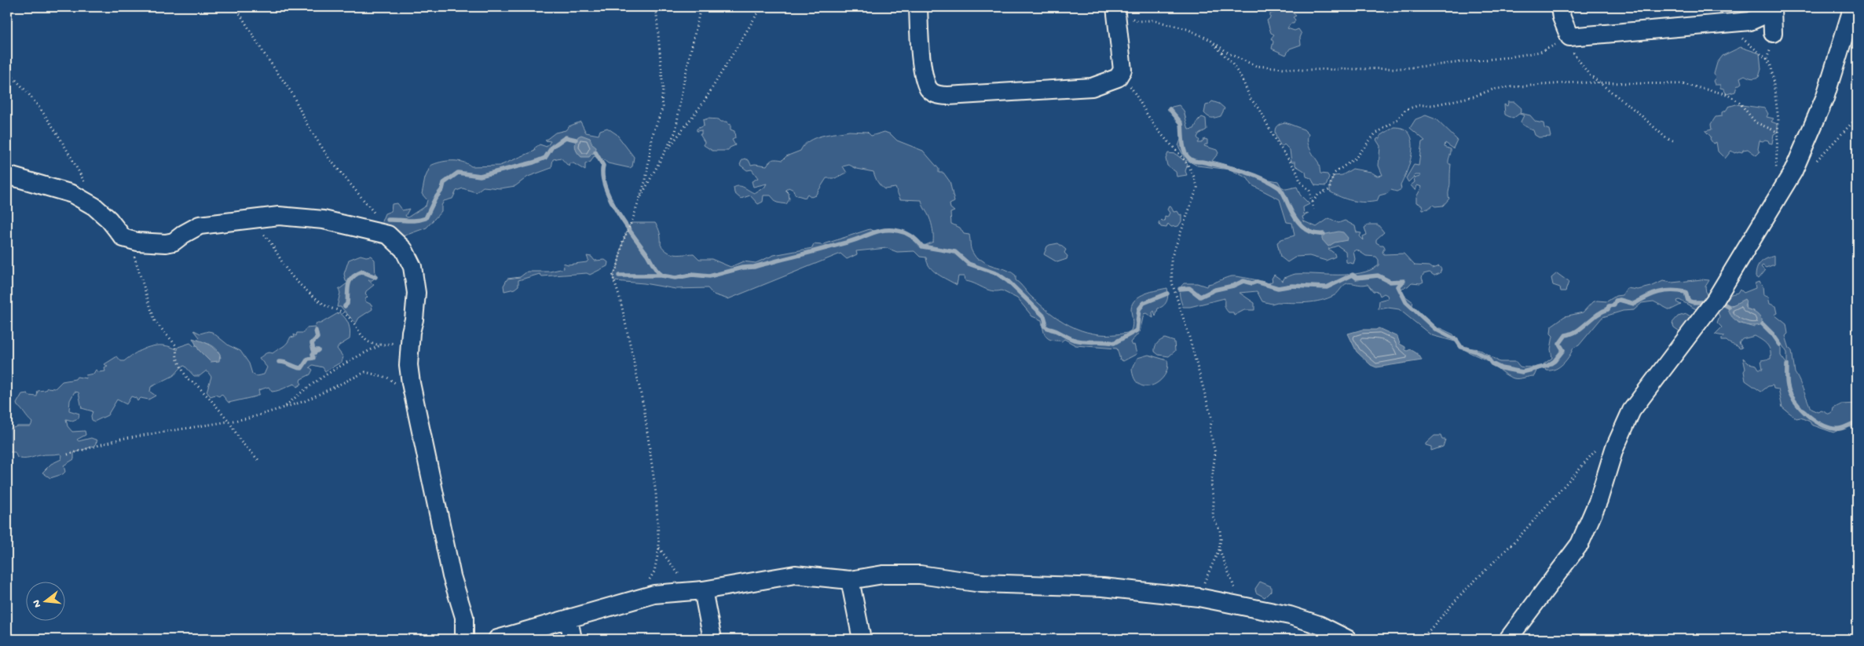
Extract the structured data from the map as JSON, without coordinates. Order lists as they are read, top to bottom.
{
  "north": "left"
}
